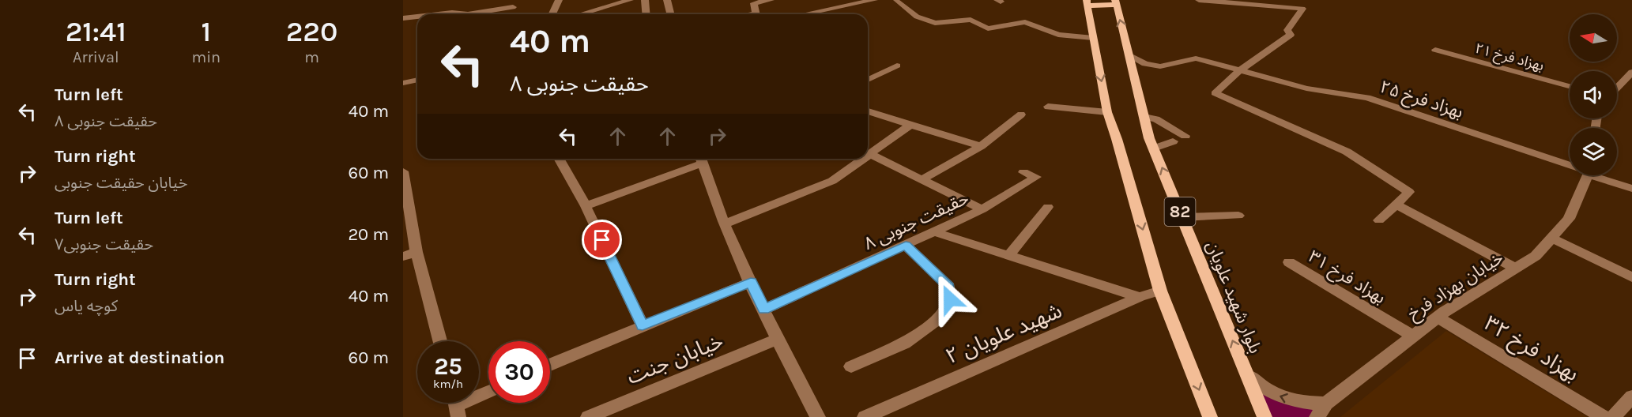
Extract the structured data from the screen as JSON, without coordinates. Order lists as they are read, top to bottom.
{
  "streets": {
    "main road": ["82", "بلوار شهید علویان"],
    "street": [
      "بهزاد فرخ ۲۱",
      "بهزاد فرخ ۲۵",
      "حقیقت جنوبی ۸",
      "بهزاد فرخ ۳۱",
      "خیابان بهزاد فرخ",
      "شهید علویان ۲",
      "بهزاد فرخ ۳۲",
      "خیابان جنت"
    ]
  },
  "crossings": [
    ["بهزاد فرخ ۲۵", "بلوار شهید علویان"],
    ["82", "شهید علویان ۲"],
    ["بهزاد فرخ ۳۱", "خیابان بهزاد فرخ"],
    ["خیابان بهزاد فرخ", "بهزاد فرخ ۳۲"]
  ],
  "north": "left",
  "page": {
    "eta": [
      "21:41",
      "Arrival",
      "1",
      "min",
      "220",
      "m"
    ],
    "turn": ["40 m", "حقیقت جنوبی ۸"],
    "list": [
      {
        "name": "Turn left",
        "note": "حقیقت جنوبی ۸",
        "value": "40 m"
      },
      {
        "name": "Turn right",
        "note": "خیابان حقیقت جنوبی",
        "value": "60 m"
      },
      {
        "name": "Turn left",
        "note": "حقیقت جنوبی۷",
        "value": "20 m"
      },
      {
        "name": "Turn right",
        "note": "کوچه یاس",
        "value": "40 m"
      },
      {
        "name": "Arrive at destination",
        "value": "60 m"
      }
    ],
    "speed": "25 km/h",
    "limit": "30"
  }
}
